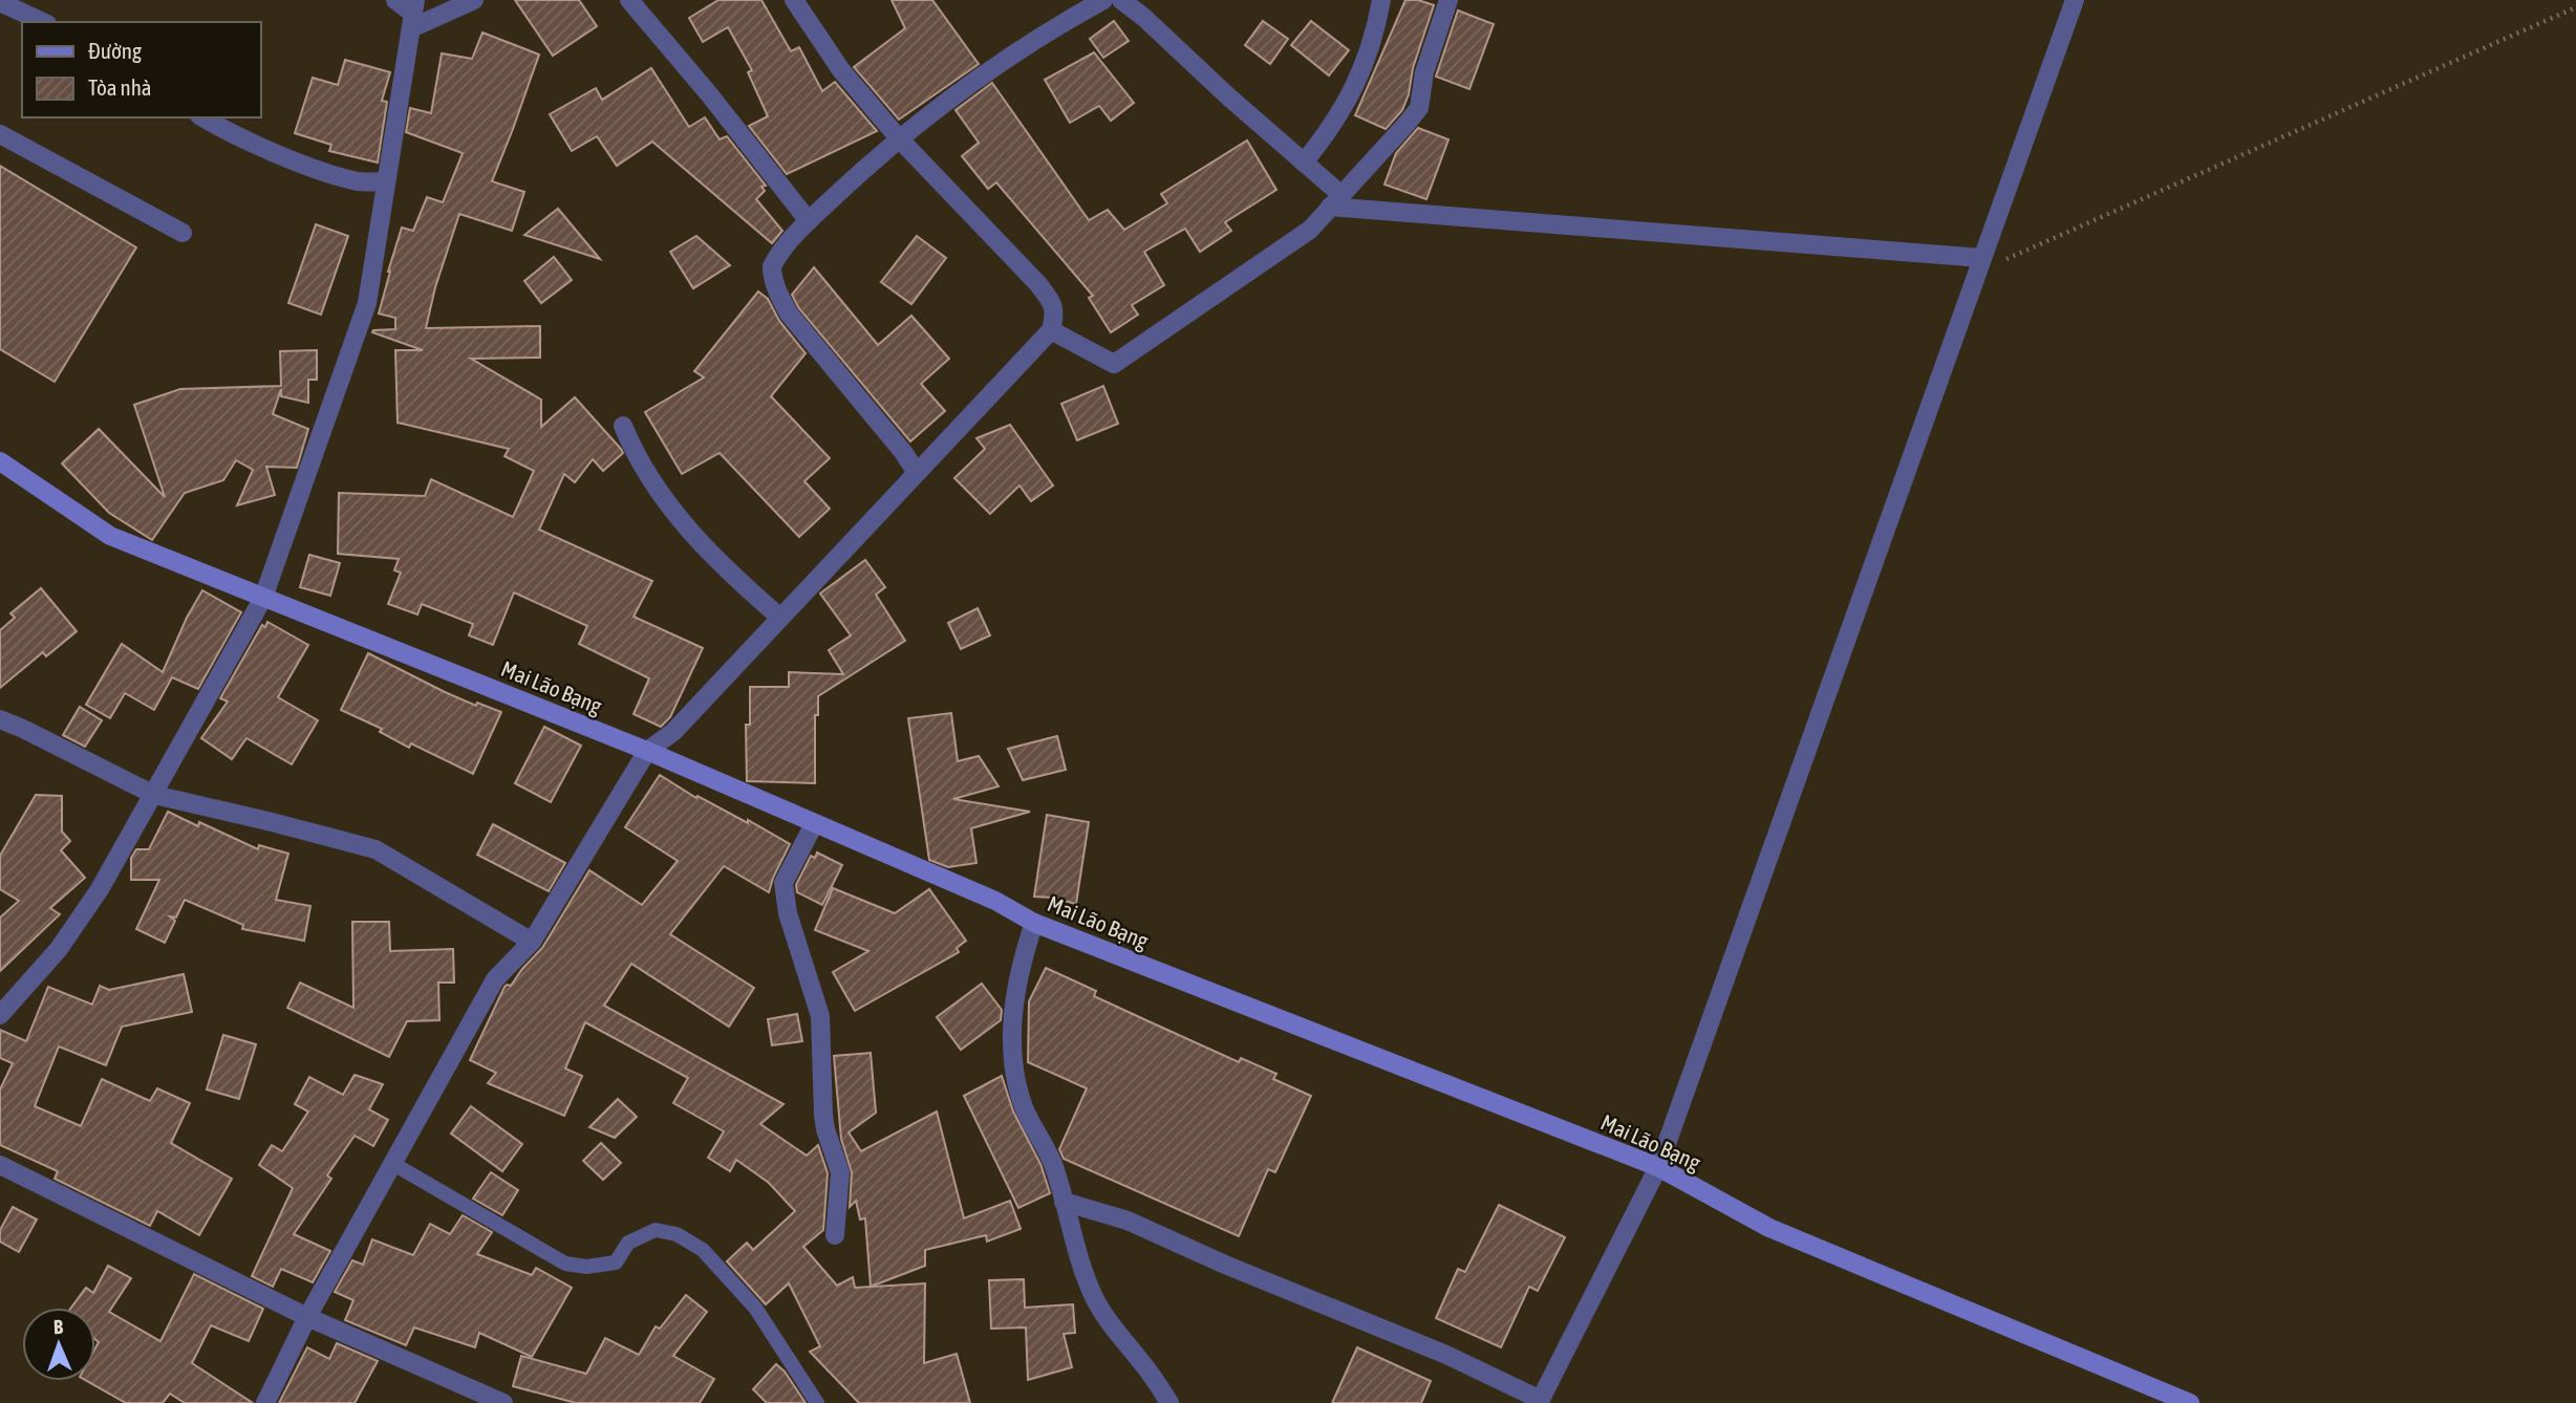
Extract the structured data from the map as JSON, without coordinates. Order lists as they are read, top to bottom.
{
  "streets": {
    "street": ["Mai Lão Bạng"]
  },
  "legend": ["Đường", "Tòa nhà"],
  "north": "top"
}
